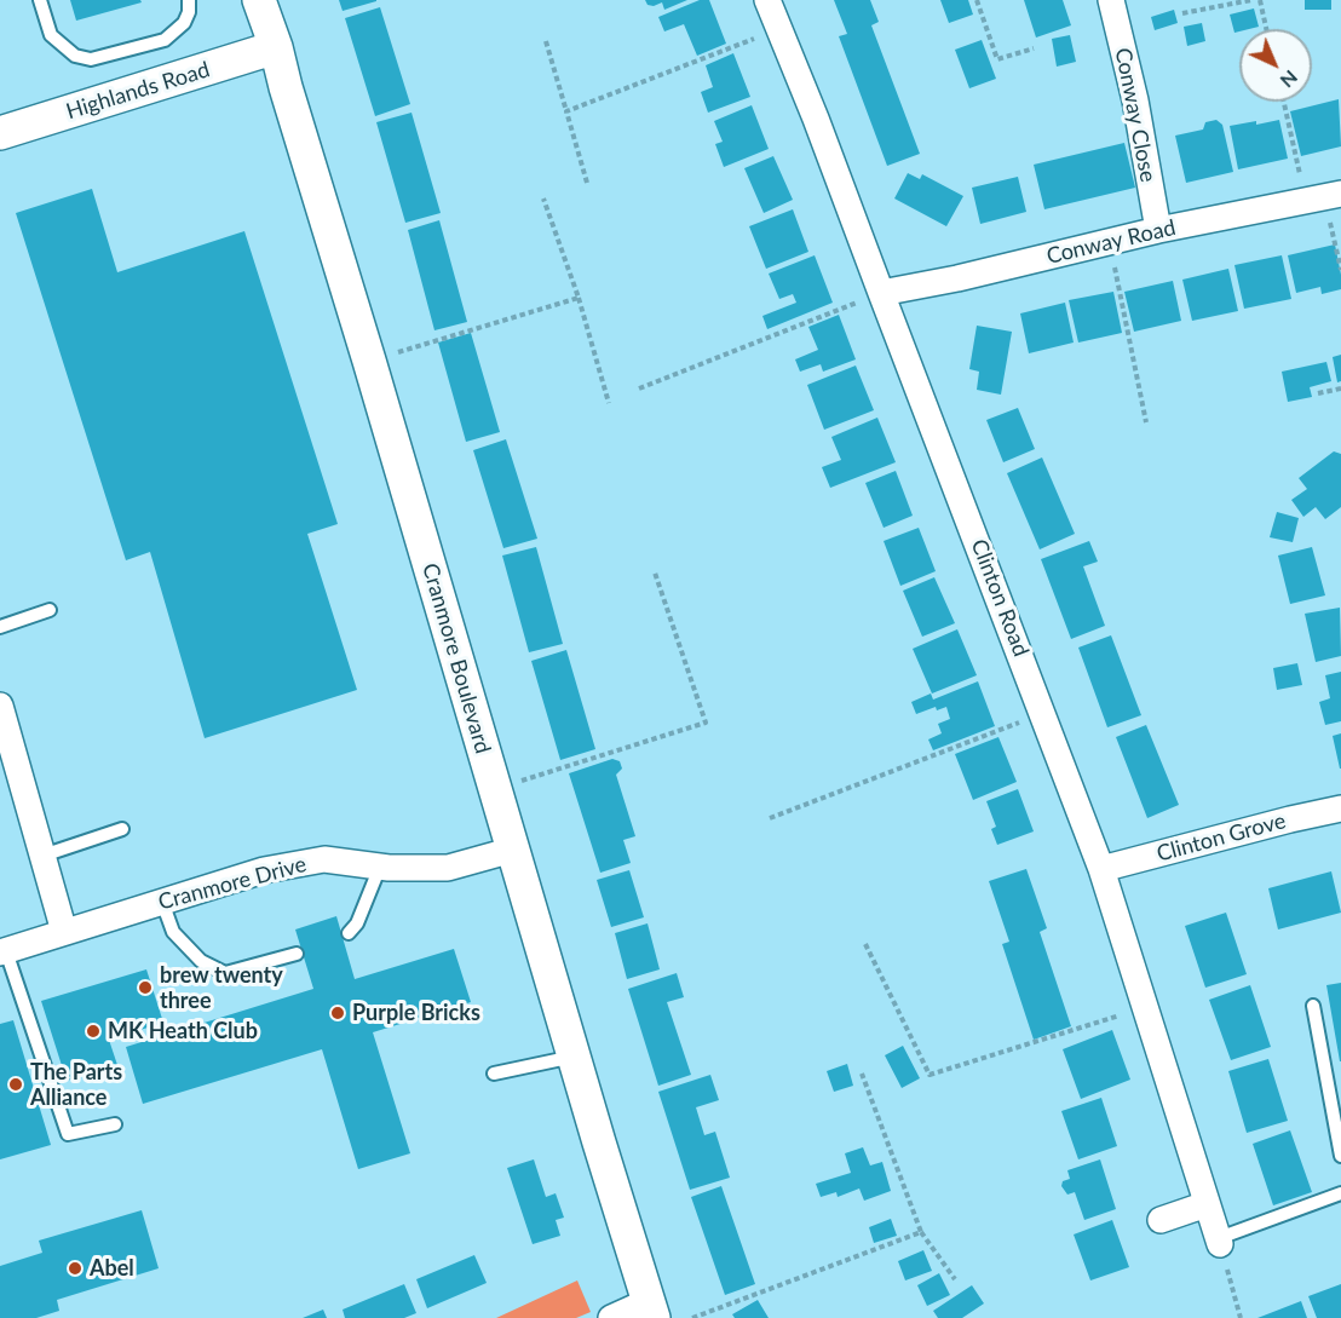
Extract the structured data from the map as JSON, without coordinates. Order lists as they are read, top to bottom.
{
  "streets": {
    "street": [
      "Highlands Road",
      "Conway Close",
      "Conway Road",
      "Clinton Road",
      "Cranmore Boulevard",
      "Clinton Grove",
      "Cranmore Drive"
    ]
  },
  "crossings": [
    ["Highlands Road", "Cranmore Boulevard"],
    ["Conway Close", "Conway Road"],
    ["Conway Road", "Clinton Road"],
    ["Clinton Road", "Clinton Grove"],
    ["Cranmore Boulevard", "Cranmore Drive"]
  ],
  "places": [
    "brew twenty three",
    "Purple Bricks",
    "MK Heath Club",
    "The Parts Alliance",
    "Abel"
  ],
  "north": "bottom right"
}
